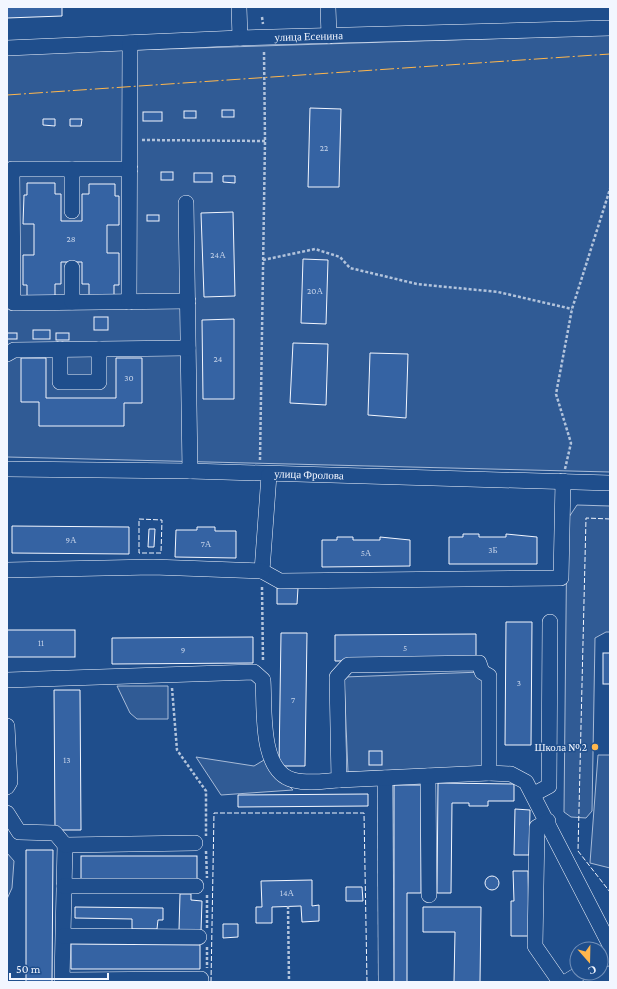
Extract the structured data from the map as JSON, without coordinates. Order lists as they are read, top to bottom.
{
  "streets": {
    "street": ["улица Есенина", "улица Фролова"]
  },
  "places": ["Школа № 2"],
  "house_numbers": [
    "22",
    "28",
    "24А",
    "20А",
    "24",
    "30",
    "9А",
    "7А",
    "3Б",
    "5А",
    "11",
    "5",
    "9",
    "3",
    "7",
    "13",
    "14А"
  ],
  "scale_bar": "50 m",
  "north": "bottom"
}
